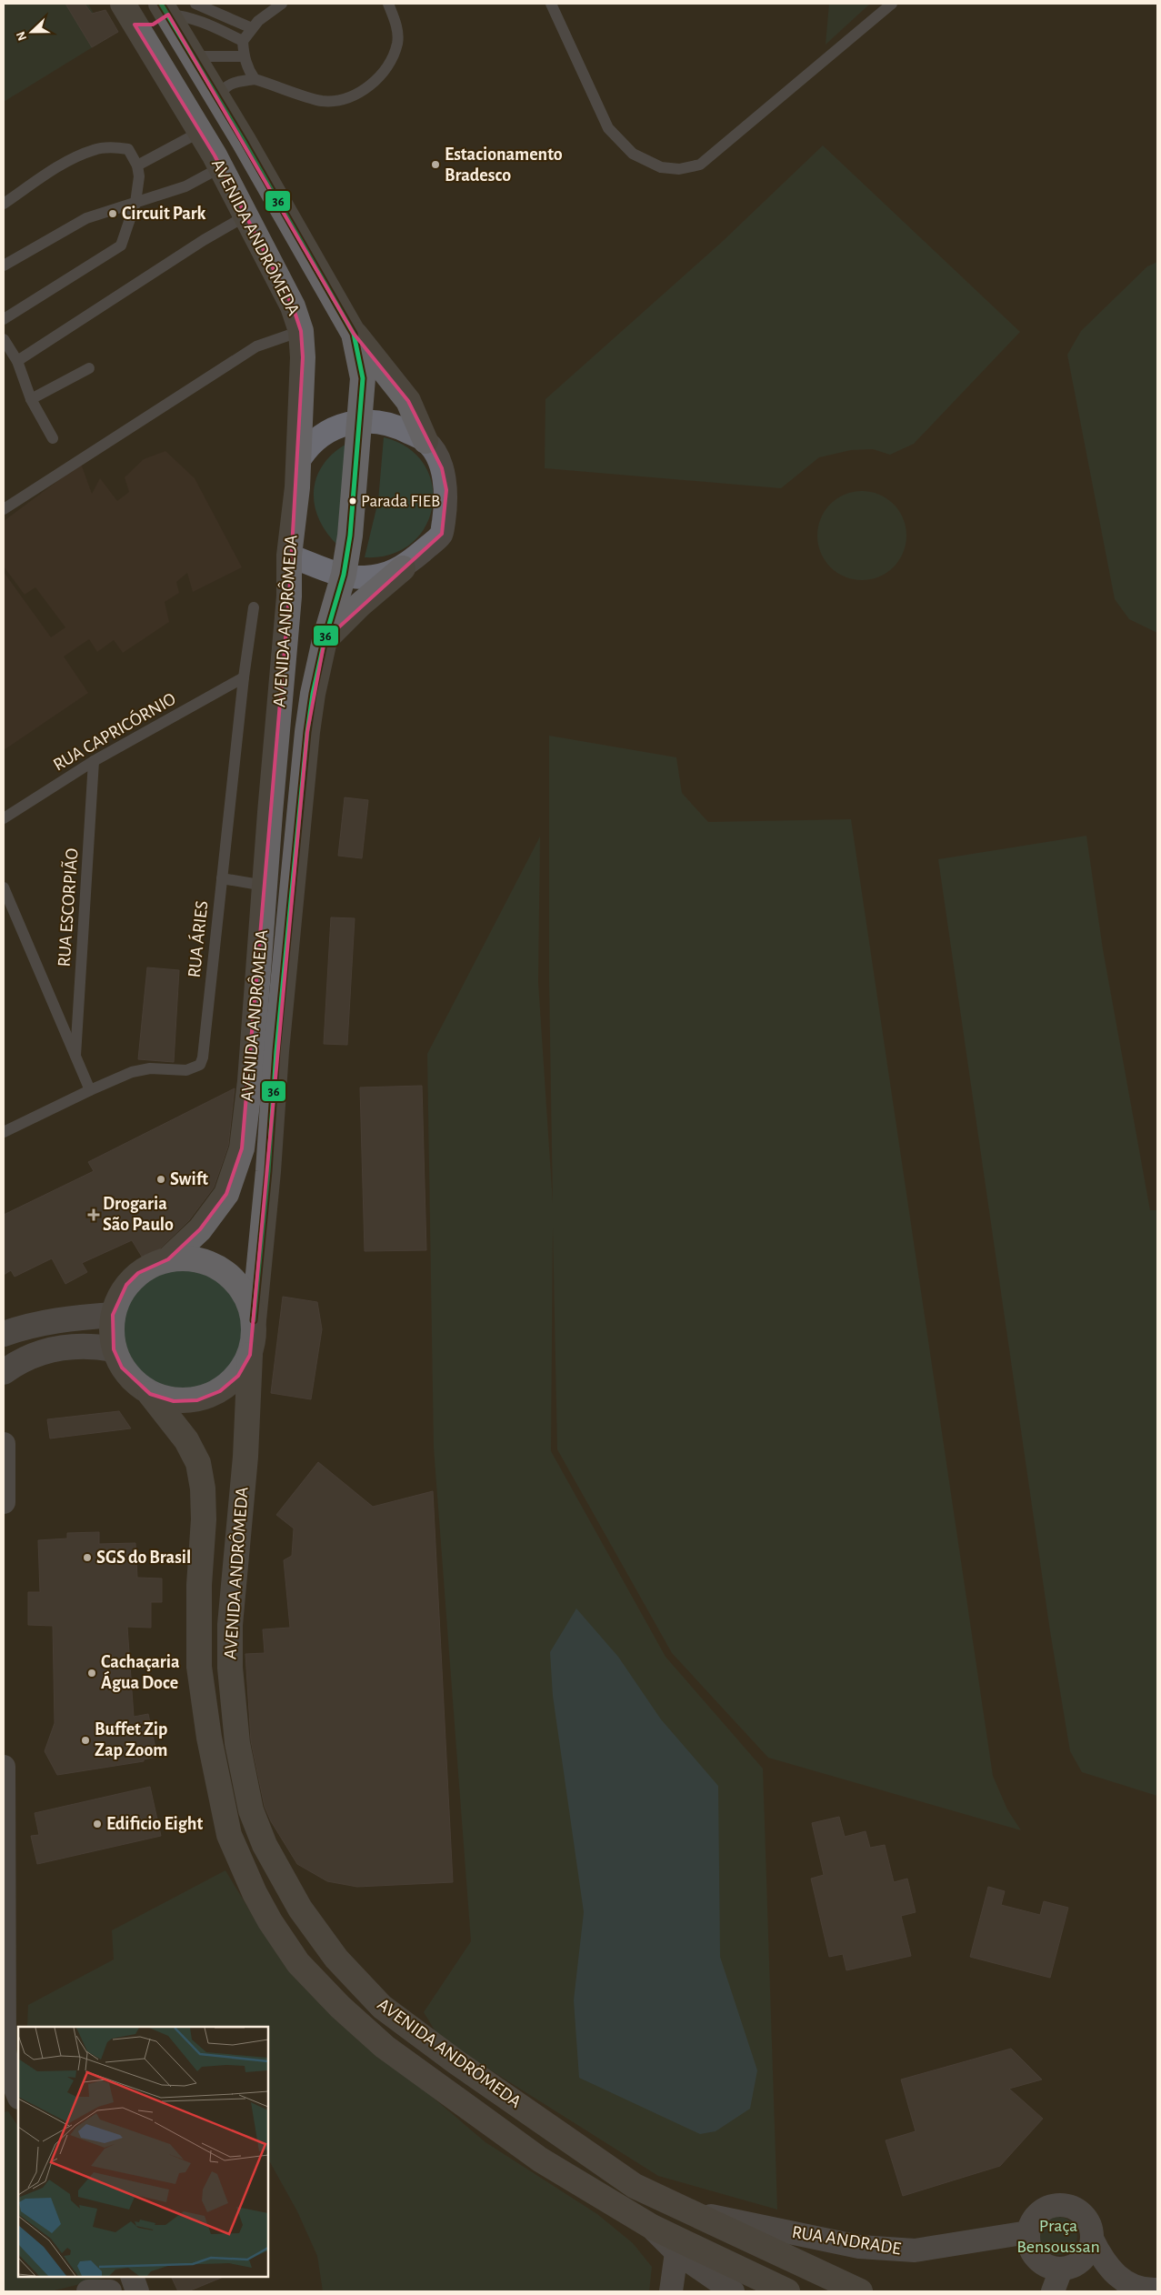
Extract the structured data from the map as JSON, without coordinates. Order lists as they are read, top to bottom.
{
  "streets": {
    "main road": ["AVENIDA ANDRÔMEDA"],
    "street": ["RUA ANDRADE"],
    "lane": ["RUA CAPRICÓRNIO", "RUA ESCORPIÃO", "RUA ÁRIES"]
  },
  "crossings": [
    ["AVENIDA ANDRÔMEDA", "RUA ANDRADE"],
    ["RUA CAPRICÓRNIO", "RUA ESCORPIÃO"],
    ["RUA CAPRICÓRNIO", "RUA ÁRIES"]
  ],
  "parks": ["Praça Bensoussan"],
  "places": {
    "other": [
      "Estacionamento Bradesco",
      "Circuit Park",
      "Parada FIEB",
      "Swift",
      "SGS do Brasil",
      "Cachaçaria Água Doce",
      "Buffet Zip Zap Zoom",
      "Edificio Eight"
    ],
    "health": ["Drogaria São Paulo"]
  },
  "lines": ["transit line 36"],
  "north": "left"
}
